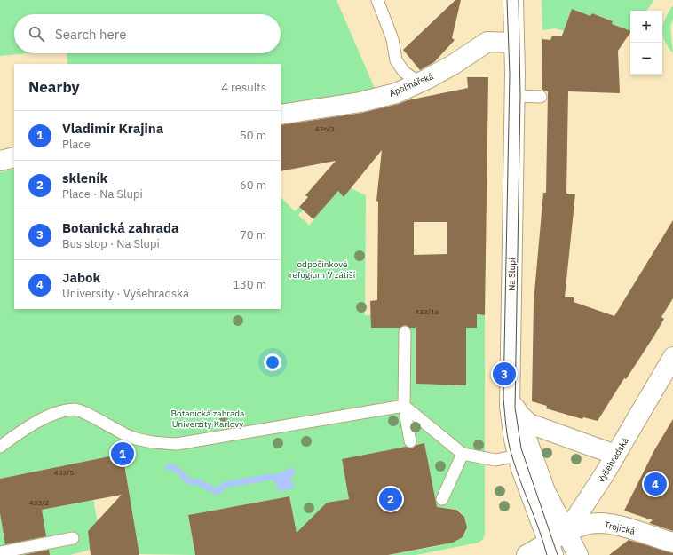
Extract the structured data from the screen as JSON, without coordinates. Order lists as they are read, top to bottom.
{
  "streets": {
    "street": [
      "Apolinářská",
      "Na Slupi",
      "Vyšehradská",
      "Trojická"
    ]
  },
  "crossings": [
    ["Apolinářská", "Na Slupi"],
    ["Na Slupi", "Vyšehradská"],
    ["Vyšehradská", "Trojická"]
  ],
  "parks": ["odpočinkové refugium V zátiší", "Botanická zahrada Univerzity Karlovy"],
  "house_numbers": [
    "436/3",
    "433/16",
    "433/5",
    "433/2"
  ],
  "page": {
    "map_buttons": ["+", "−"],
    "search": "Search here",
    "heading": ["Nearby", "4 results"],
    "list": [
      {
        "mark": "1",
        "name": "Vladimír Krajina",
        "note": "Place",
        "value": "50 m"
      },
      {
        "mark": "2",
        "name": "skleník",
        "note": "Place · Na Slupi",
        "value": "60 m"
      },
      {
        "mark": "3",
        "name": "Botanická zahrada",
        "note": "Bus stop · Na Slupi",
        "value": "70 m"
      },
      {
        "mark": "4",
        "name": "Jabok",
        "note": "University · Vyšehradská",
        "value": "130 m"
      }
    ],
    "pins": [
      "3",
      "1",
      "4",
      "2"
    ]
  }
}
